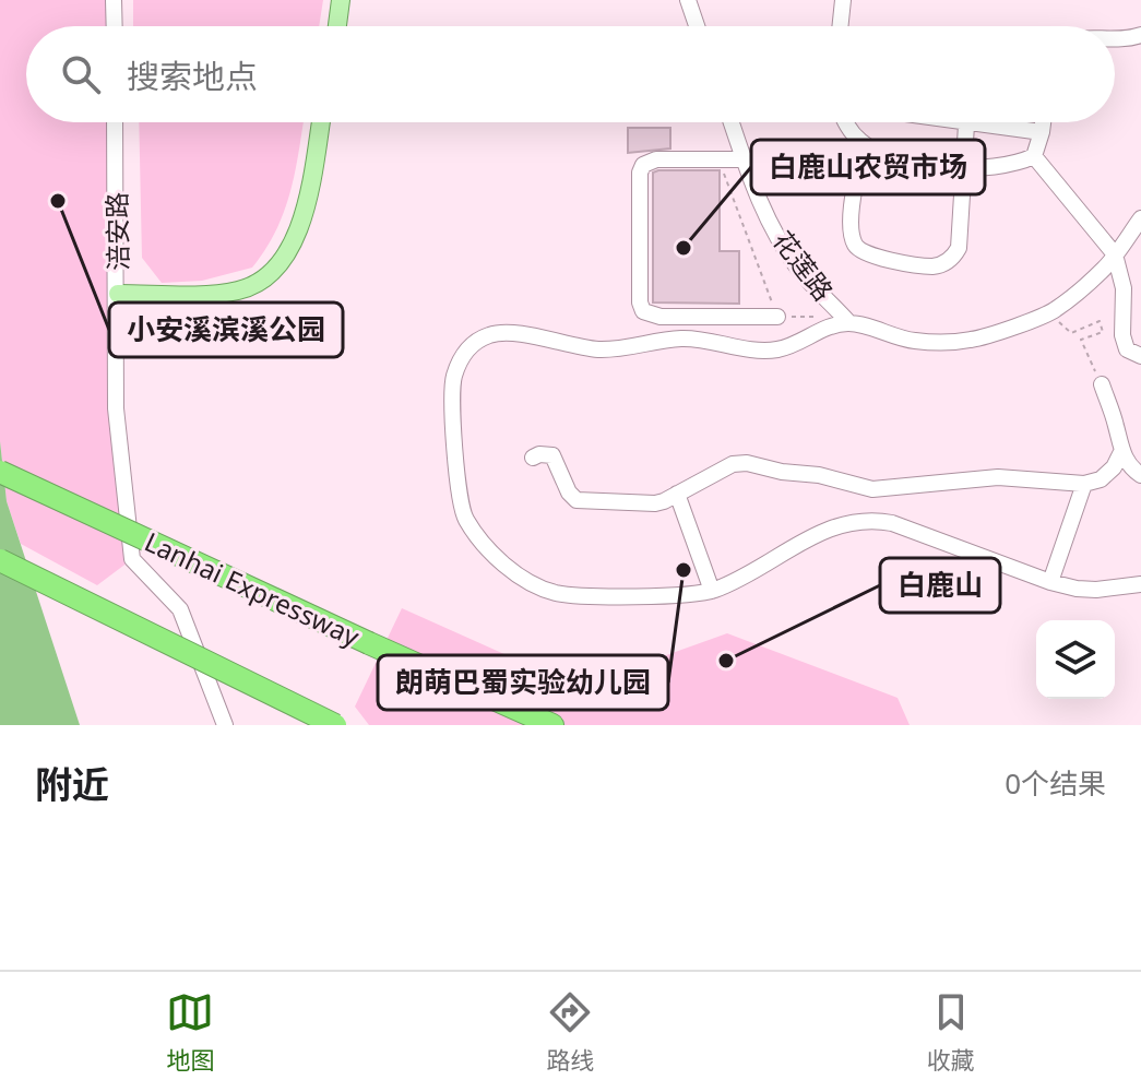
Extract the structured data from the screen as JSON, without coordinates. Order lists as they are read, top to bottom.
{
  "streets": {
    "highway": ["Lanhai Expressway"],
    "street": ["涪安路", "花莲路"]
  },
  "places": [
    "小安溪滨溪公园",
    "白鹿山农贸市场",
    "朗萌巴蜀实验幼儿园",
    "白鹿山"
  ],
  "page": {
    "search": "搜索地点",
    "heading": ["附近", "0个结果"],
    "nav": ["地图", "路线", "收藏"]
  }
}
